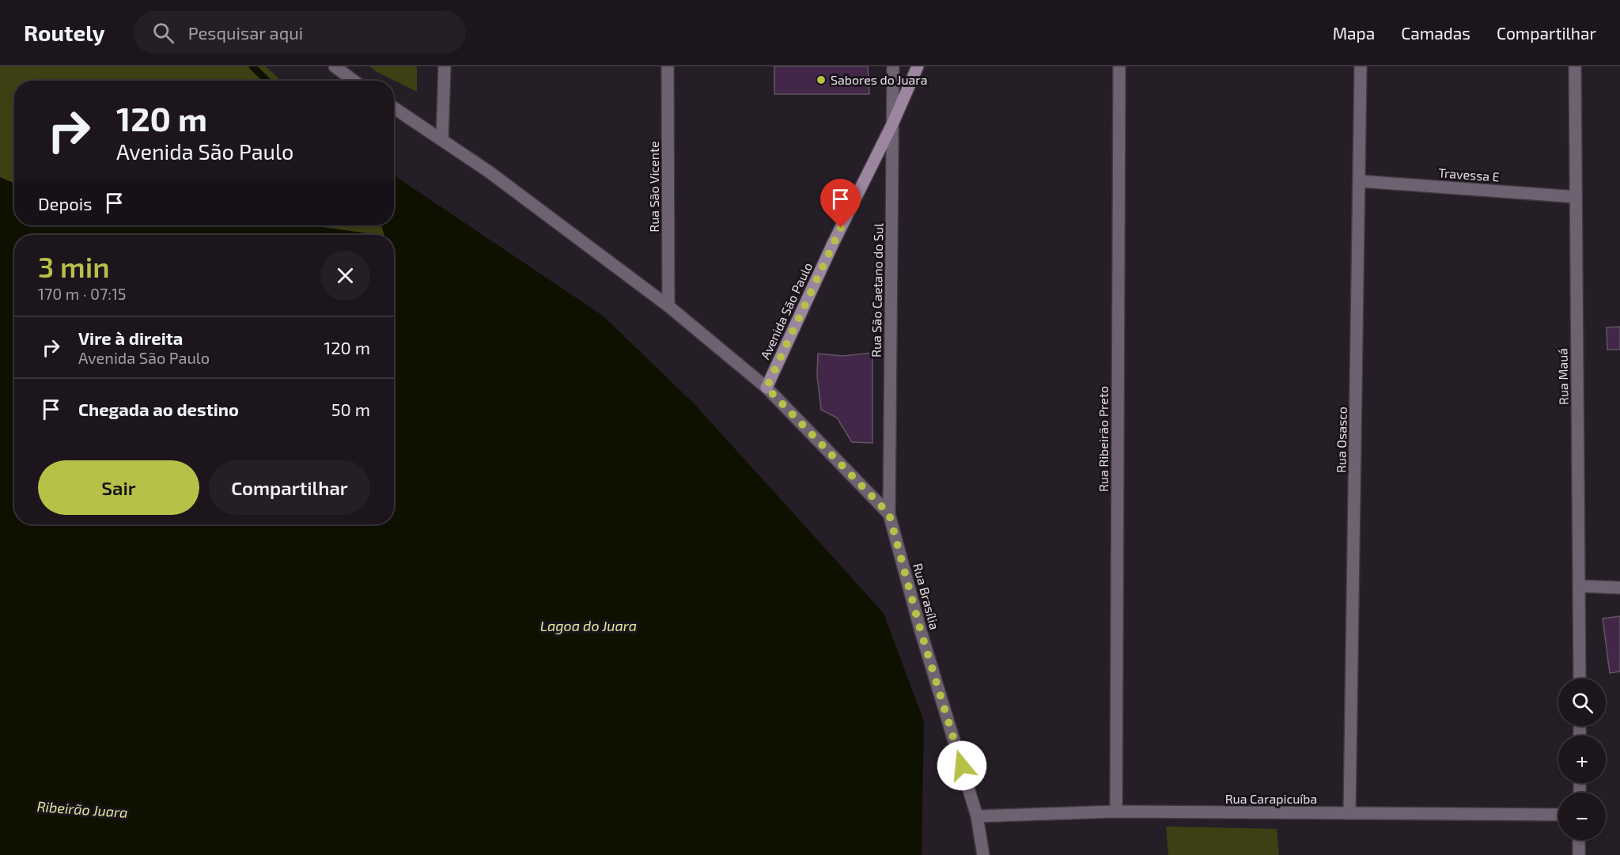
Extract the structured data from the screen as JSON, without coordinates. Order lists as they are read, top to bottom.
{
  "streets": {
    "street": [
      "Travessa E",
      "Rua São Vicente",
      "Rua São Caetano do Sul",
      "Avenida São Paulo",
      "Rua Mauá",
      "Rua Ribeirão Preto",
      "Rua Osasco",
      "Rua Brasília",
      "Rua Carapicuíba"
    ]
  },
  "crossings": [
    ["Travessa E", "Rua Mauá"],
    ["Travessa E", "Rua Osasco"],
    ["Rua São Vicente", "Rua Brasília"],
    ["Rua São Caetano do Sul", "Avenida São Paulo"],
    ["Rua São Caetano do Sul", "Rua Brasília"],
    ["Avenida São Paulo", "Rua Brasília"],
    ["Rua Ribeirão Preto", "Rua Carapicuíba"],
    ["Rua Osasco", "Rua Carapicuíba"],
    ["Rua Brasília", "Rua Carapicuíba"]
  ],
  "water": ["Lagoa do Juara", "Ribeirão Juara"],
  "places": ["Sabores do Juara"],
  "page": {
    "header": "Routely",
    "search": "Pesquisar aqui",
    "nav": ["Mapa", "Camadas", "Compartilhar"],
    "turn": ["120 m", "Avenida São Paulo"],
    "then": "Depois",
    "heading": ["3 min", "170 m · 07:15"],
    "list": [
      {
        "name": "Vire à direita",
        "note": "Avenida São Paulo",
        "value": "120 m"
      },
      {
        "name": "Chegada ao destino",
        "value": "50 m"
      }
    ],
    "buttons": ["Sair", "Compartilhar"],
    "map_buttons": ["+", "−"]
  }
}
